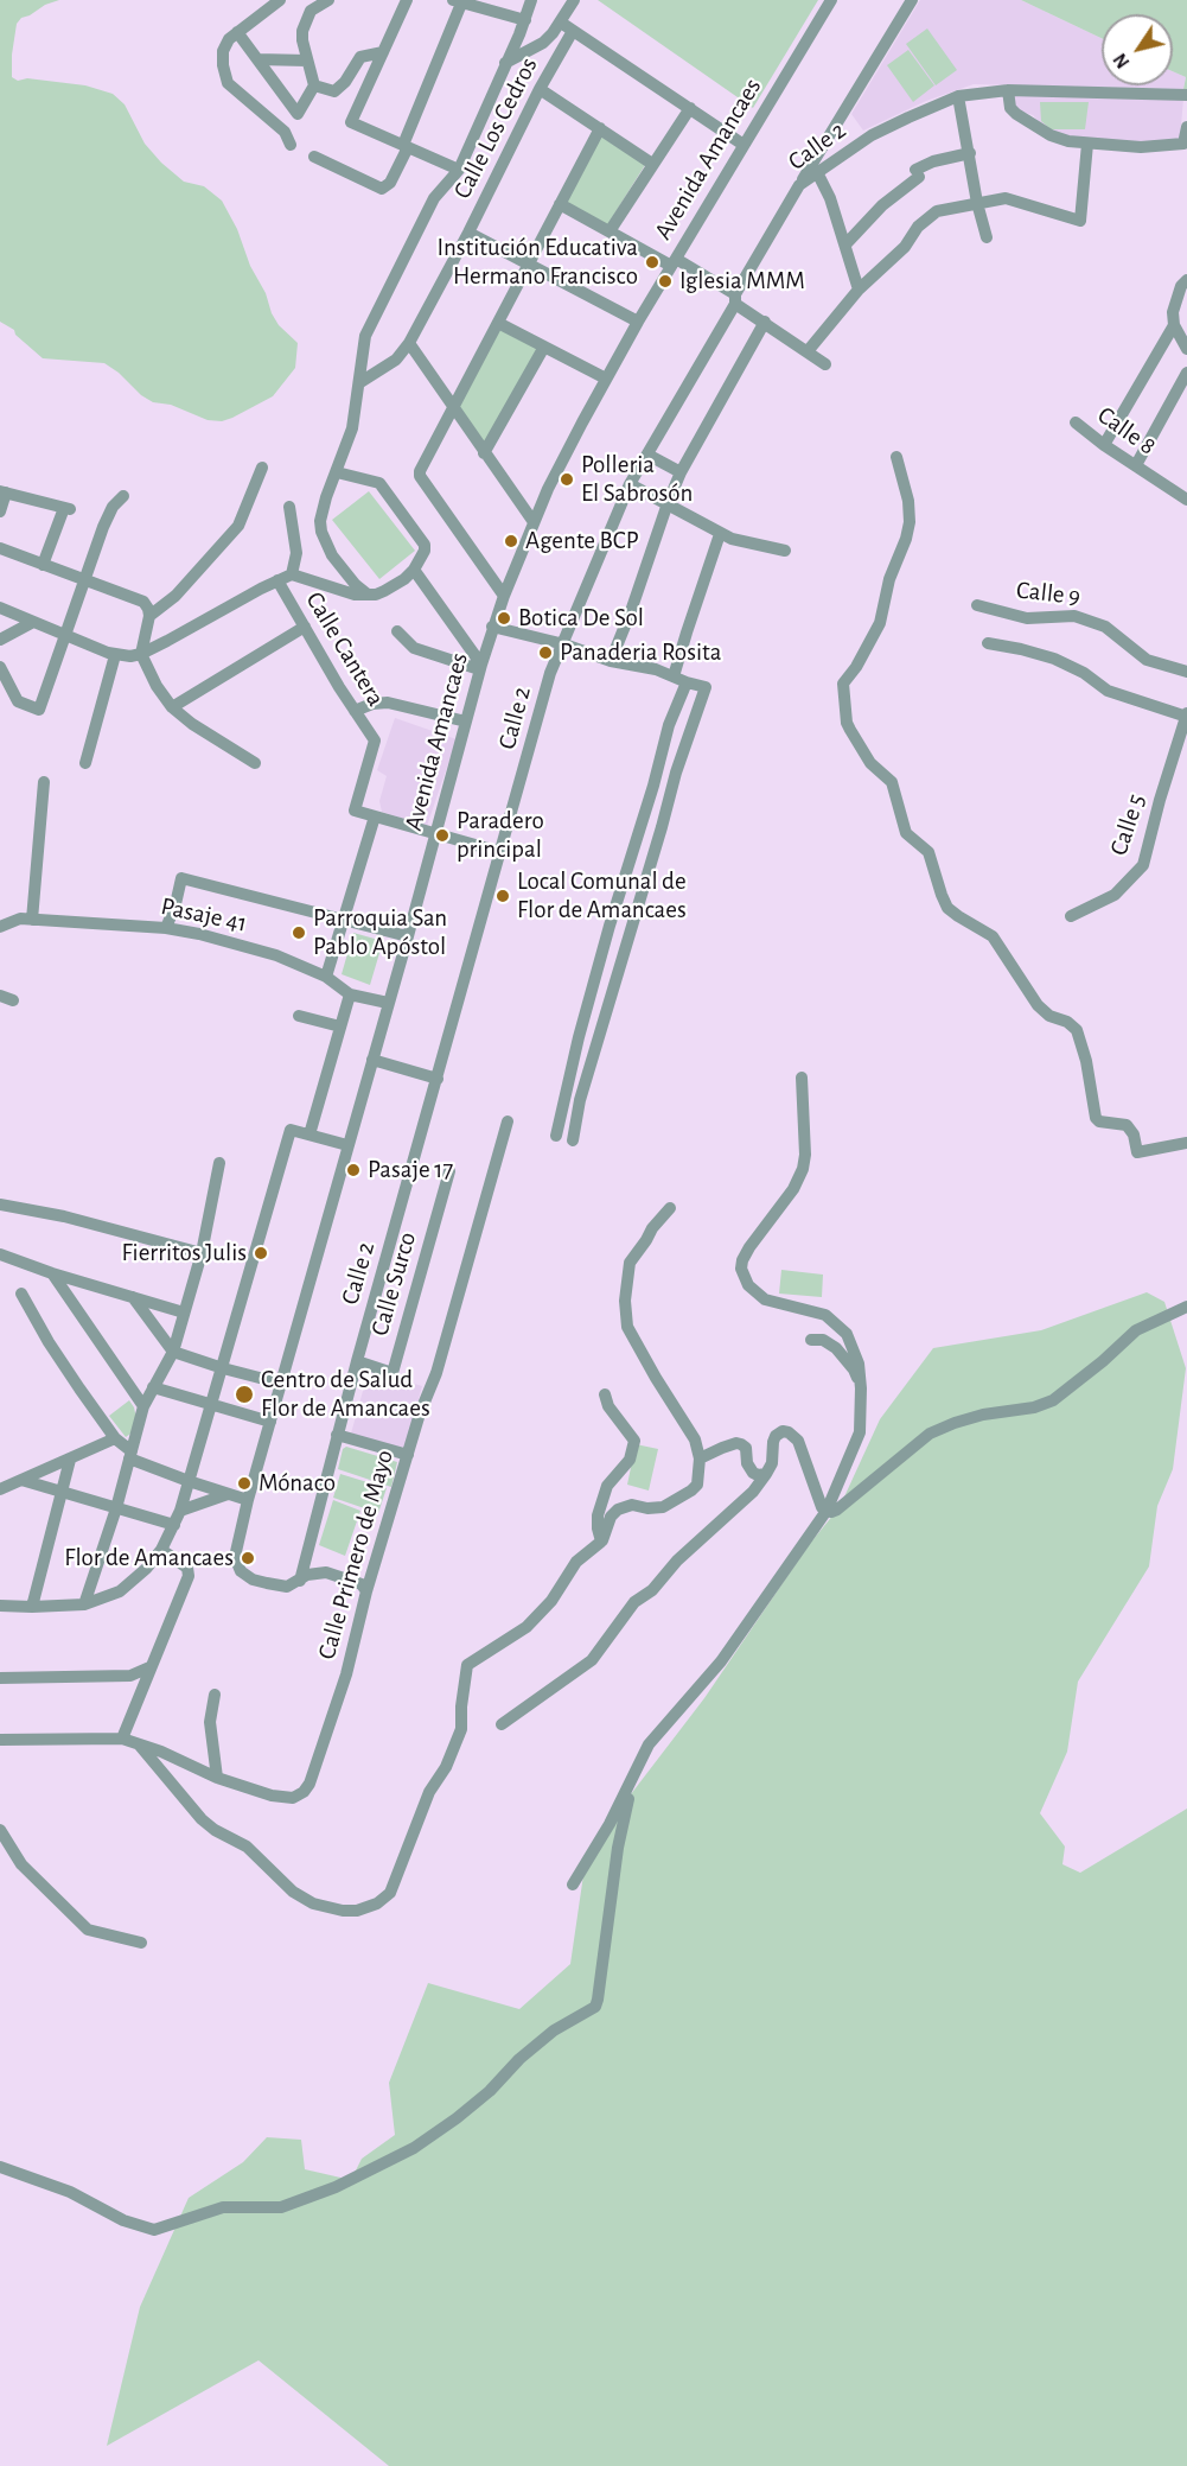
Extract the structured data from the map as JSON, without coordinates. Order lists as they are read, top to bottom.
{
  "streets": {
    "street": [
      "Calle Los Cedros",
      "Calle 2",
      "Avenida Amancaes",
      "Calle 8",
      "Calle 9",
      "Calle Cantera",
      "Calle 5",
      "Pasaje 41",
      "Calle Surco",
      "Calle Primero de Mayo"
    ]
  },
  "crossings": [
    ["Calle 2", "Avenida Amancaes"],
    ["Calle 2", "Calle Surco"],
    ["Avenida Amancaes", "Pasaje 41"]
  ],
  "places": [
    "Institución Educativa Hermano Francisco",
    "Iglesia MMM",
    "Polleria El Sabrosón",
    "Agente BCP",
    "Botica De Sol",
    "Panaderia Rosita",
    "Paradero principal",
    "Local Comunal de Flor de Amancaes",
    "Parroquia San Pablo Apóstol",
    "Pasaje 17",
    "Fierritos Julis",
    "Centro de Salud Flor de Amancaes",
    "Mónaco",
    "Flor de Amancaes"
  ],
  "north": "bottom left"
}
